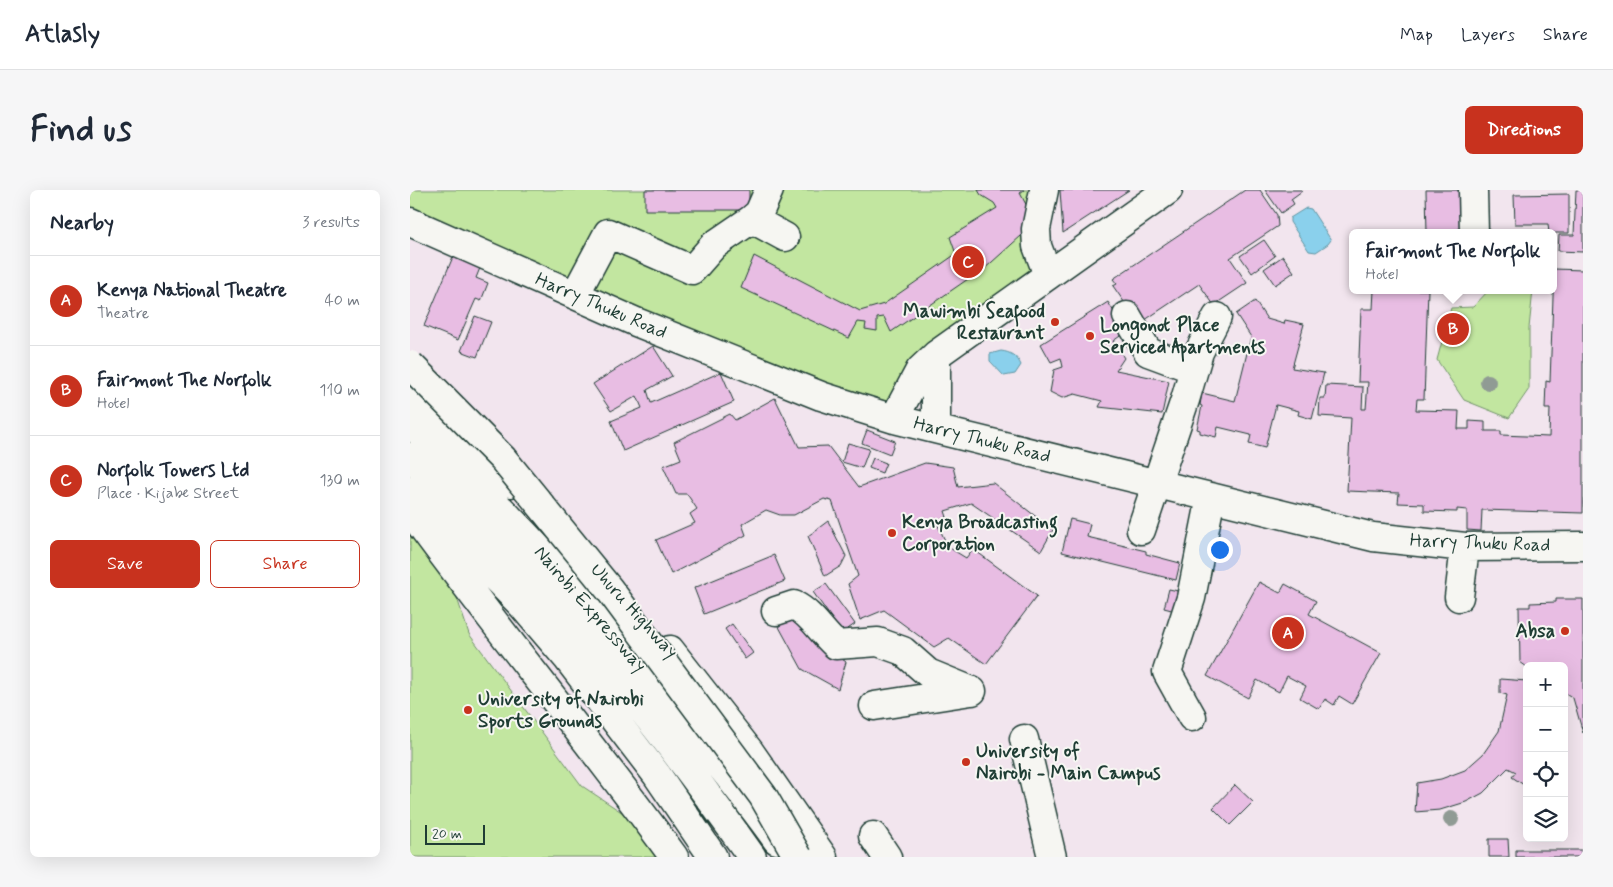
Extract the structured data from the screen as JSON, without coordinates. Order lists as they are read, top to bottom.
{
  "streets": {
    "main road": ["Harry Thuku Road", "Nairobi Expressway", "Uhuru Highway"]
  },
  "places": [
    "Mawimbi Seafood Restaurant",
    "Longonot Place Serviced Apartments",
    "Kenya Broadcasting Corporation",
    "Absa",
    "University of Nairobi Sports Grounds",
    "University of Nairobi - Main Campus"
  ],
  "scale_bar": "20 m",
  "page": {
    "header": "Atlasly",
    "nav": ["Map", "Layers", "Share"],
    "buttons": [
      "Directions",
      ["Save", "Share"]
    ],
    "title": "Find us",
    "heading": ["Nearby", "3 results"],
    "popup": ["Fairmont The Norfolk", "Hotel"],
    "pins": ["C", "B", "A"],
    "list": [
      {
        "mark": "A",
        "name": "Kenya National Theatre",
        "note": "Theatre",
        "value": "40 m"
      },
      {
        "mark": "B",
        "name": "Fairmont The Norfolk",
        "note": "Hotel",
        "value": "110 m"
      },
      {
        "mark": "C",
        "name": "Norfolk Towers Ltd",
        "note": "Place · Kijabe Street",
        "value": "130 m"
      }
    ],
    "map_buttons": ["+", "−"],
    "scale": "20 m"
  }
}
